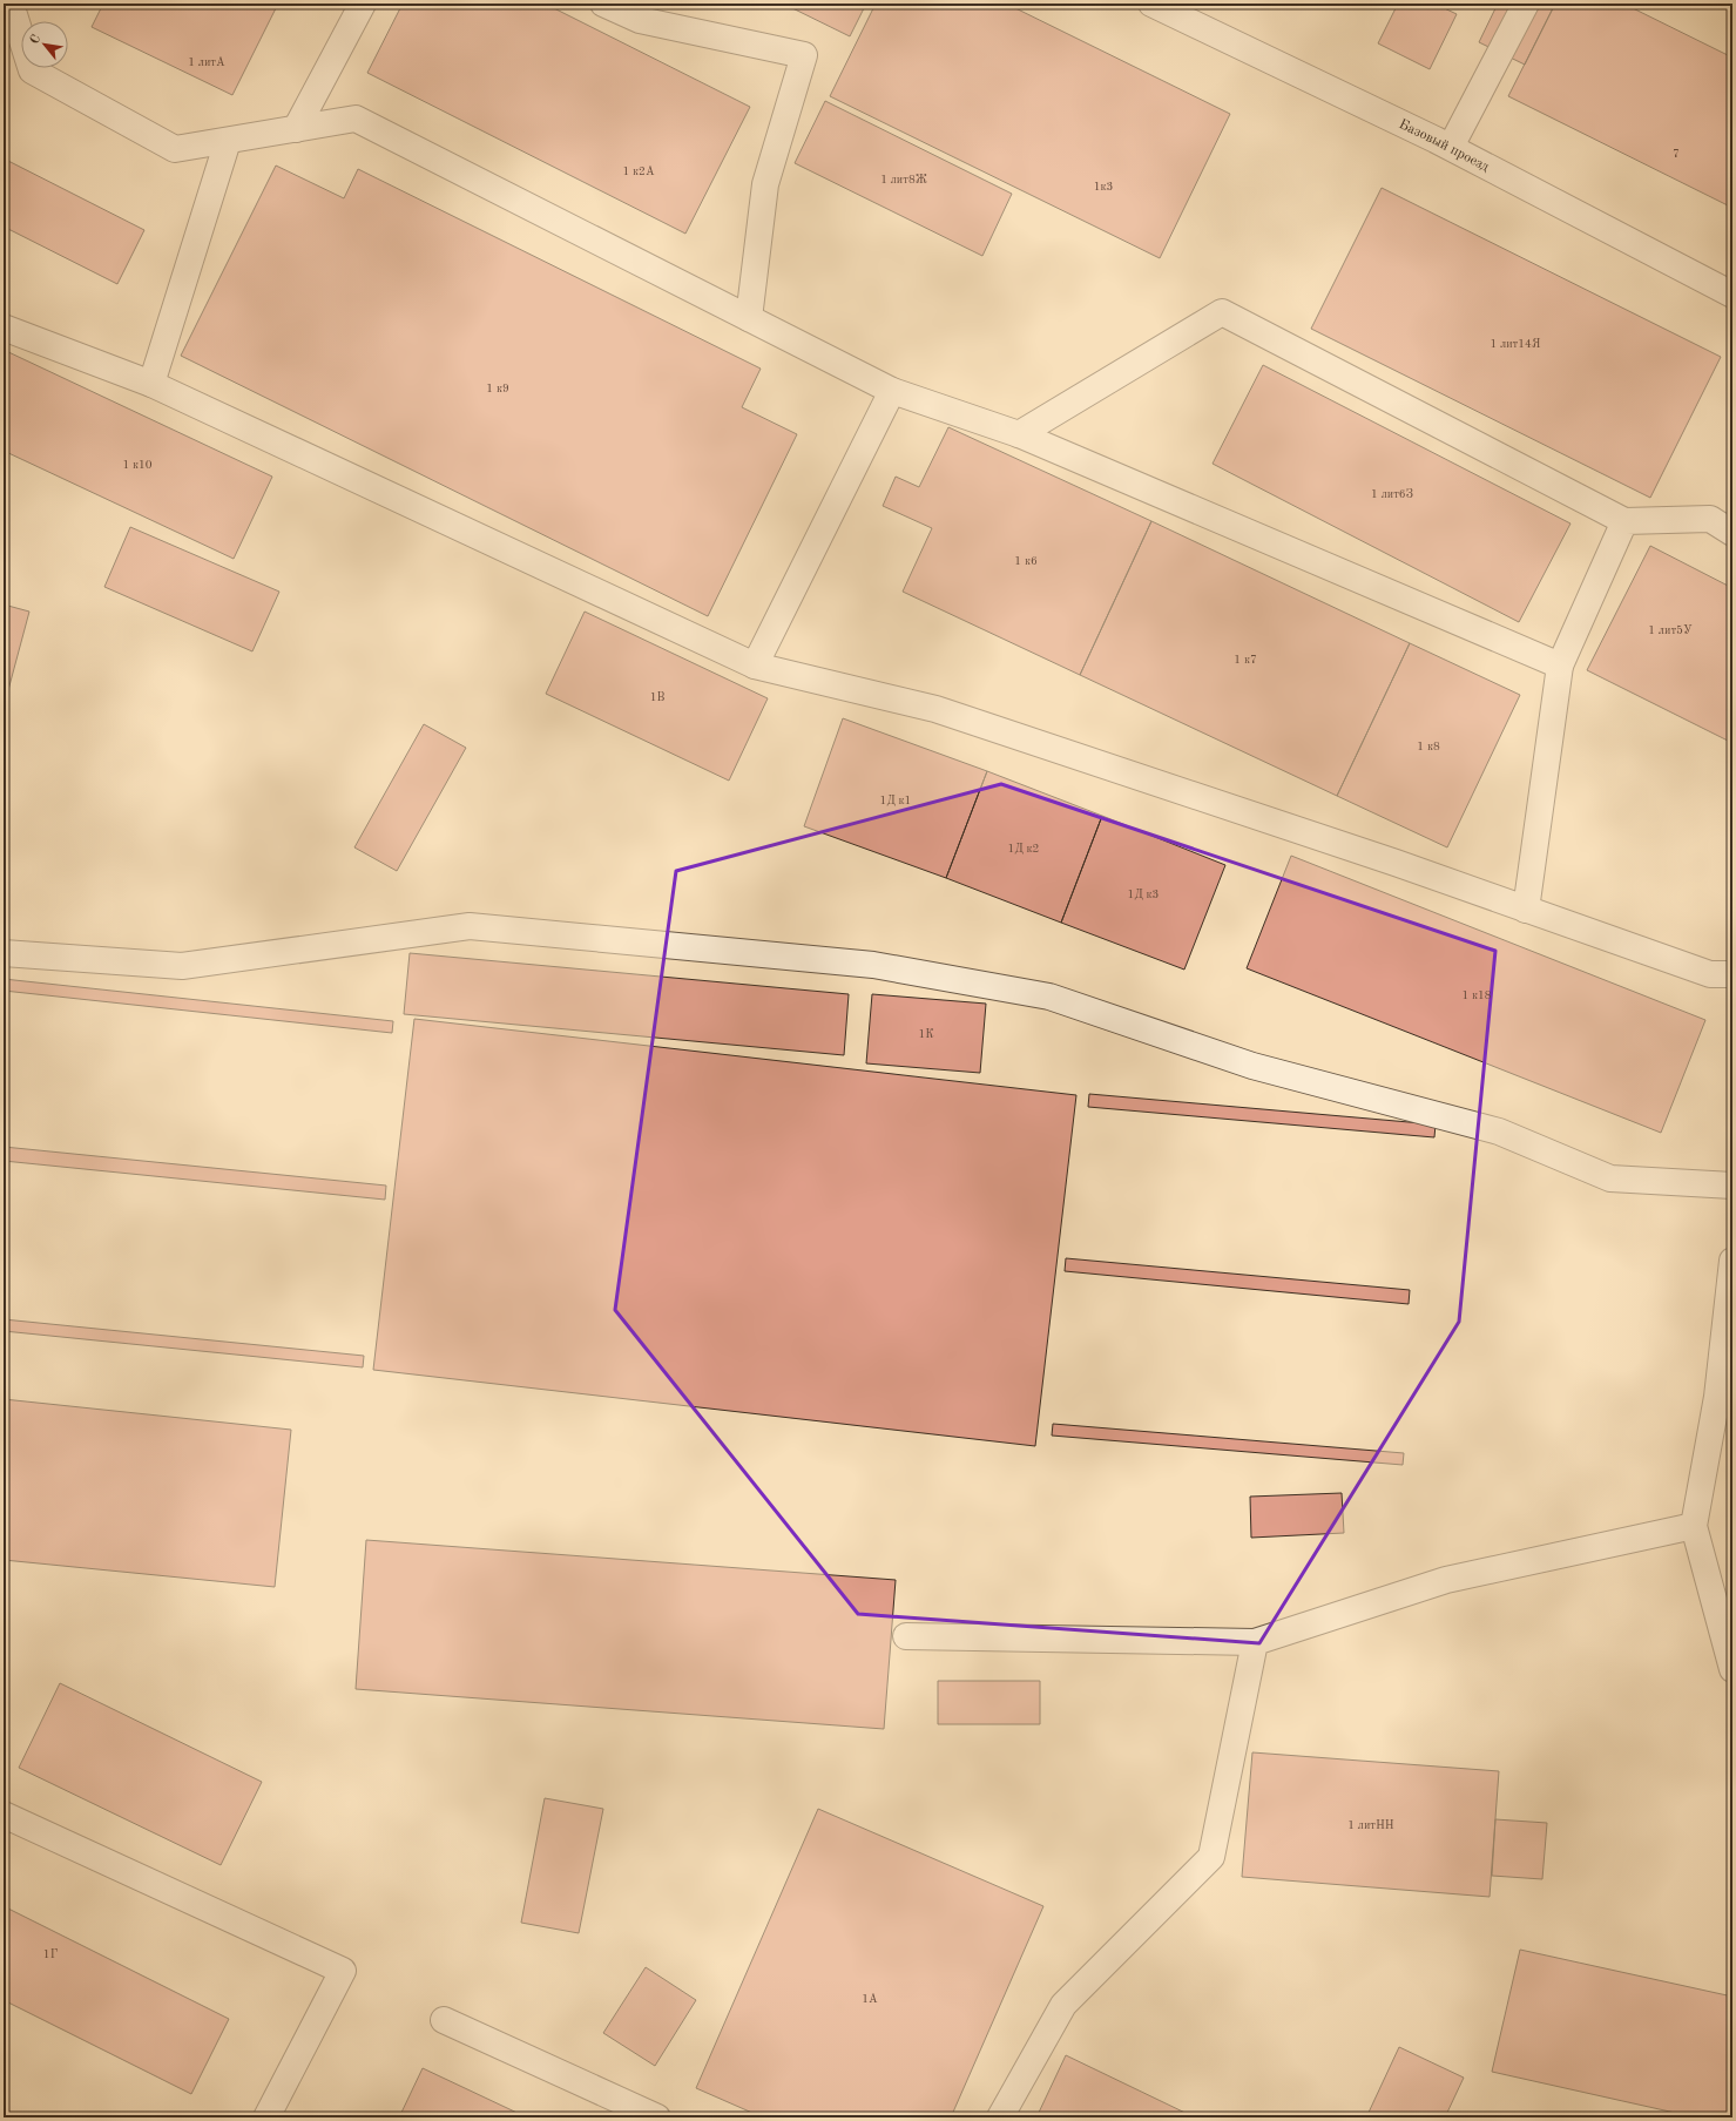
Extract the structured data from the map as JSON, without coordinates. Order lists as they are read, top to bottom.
{
  "streets": {
    "lane": ["Базовый проезд"]
  },
  "house_numbers": [
    "1 литА",
    "7",
    "1 к2А",
    "1 лит8Ж",
    "1к3",
    "1 лит14Я",
    "1 к9",
    "1 к10",
    "1 лит6З",
    "1 к6",
    "1 лит5У",
    "1 к7",
    "1В",
    "1 к8",
    "1Д к1",
    "1Д к2",
    "1Д к3",
    "1 к18",
    "1К",
    "1 литНН",
    "1Г",
    "1А"
  ],
  "north": "top left"
}
